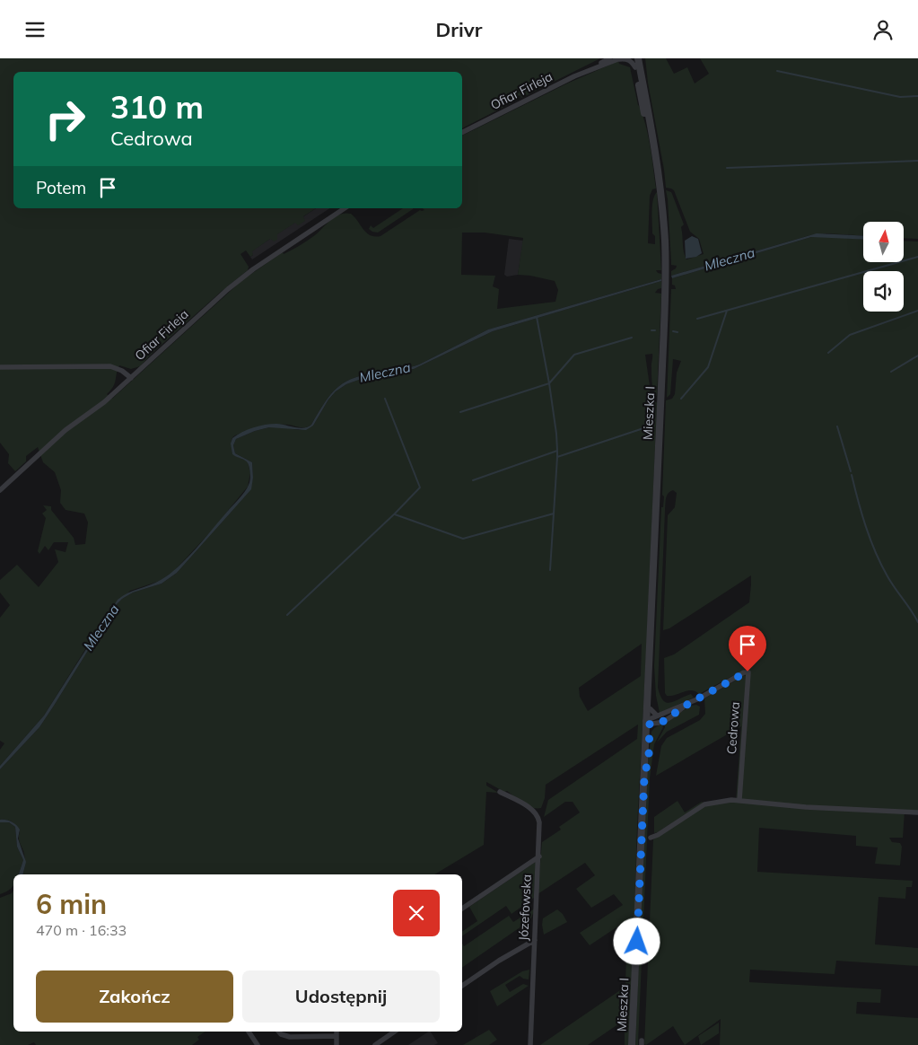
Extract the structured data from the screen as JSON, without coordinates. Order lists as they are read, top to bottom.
{
  "streets": {
    "street": [
      "Ofiar Firleja",
      "Mieszka I",
      "Cedrowa",
      "Józefowska"
    ]
  },
  "crossings": [
    ["Ofiar Firleja", "Mieszka I"],
    ["Mieszka I", "Cedrowa"]
  ],
  "water": ["Mleczna"],
  "north": "top",
  "page": {
    "header": "Drivr",
    "turn": ["310 m", "Cedrowa"],
    "then": "Potem",
    "heading": ["6 min", "470 m · 16:33"],
    "buttons": ["Zakończ", "Udostępnij"]
  }
}
